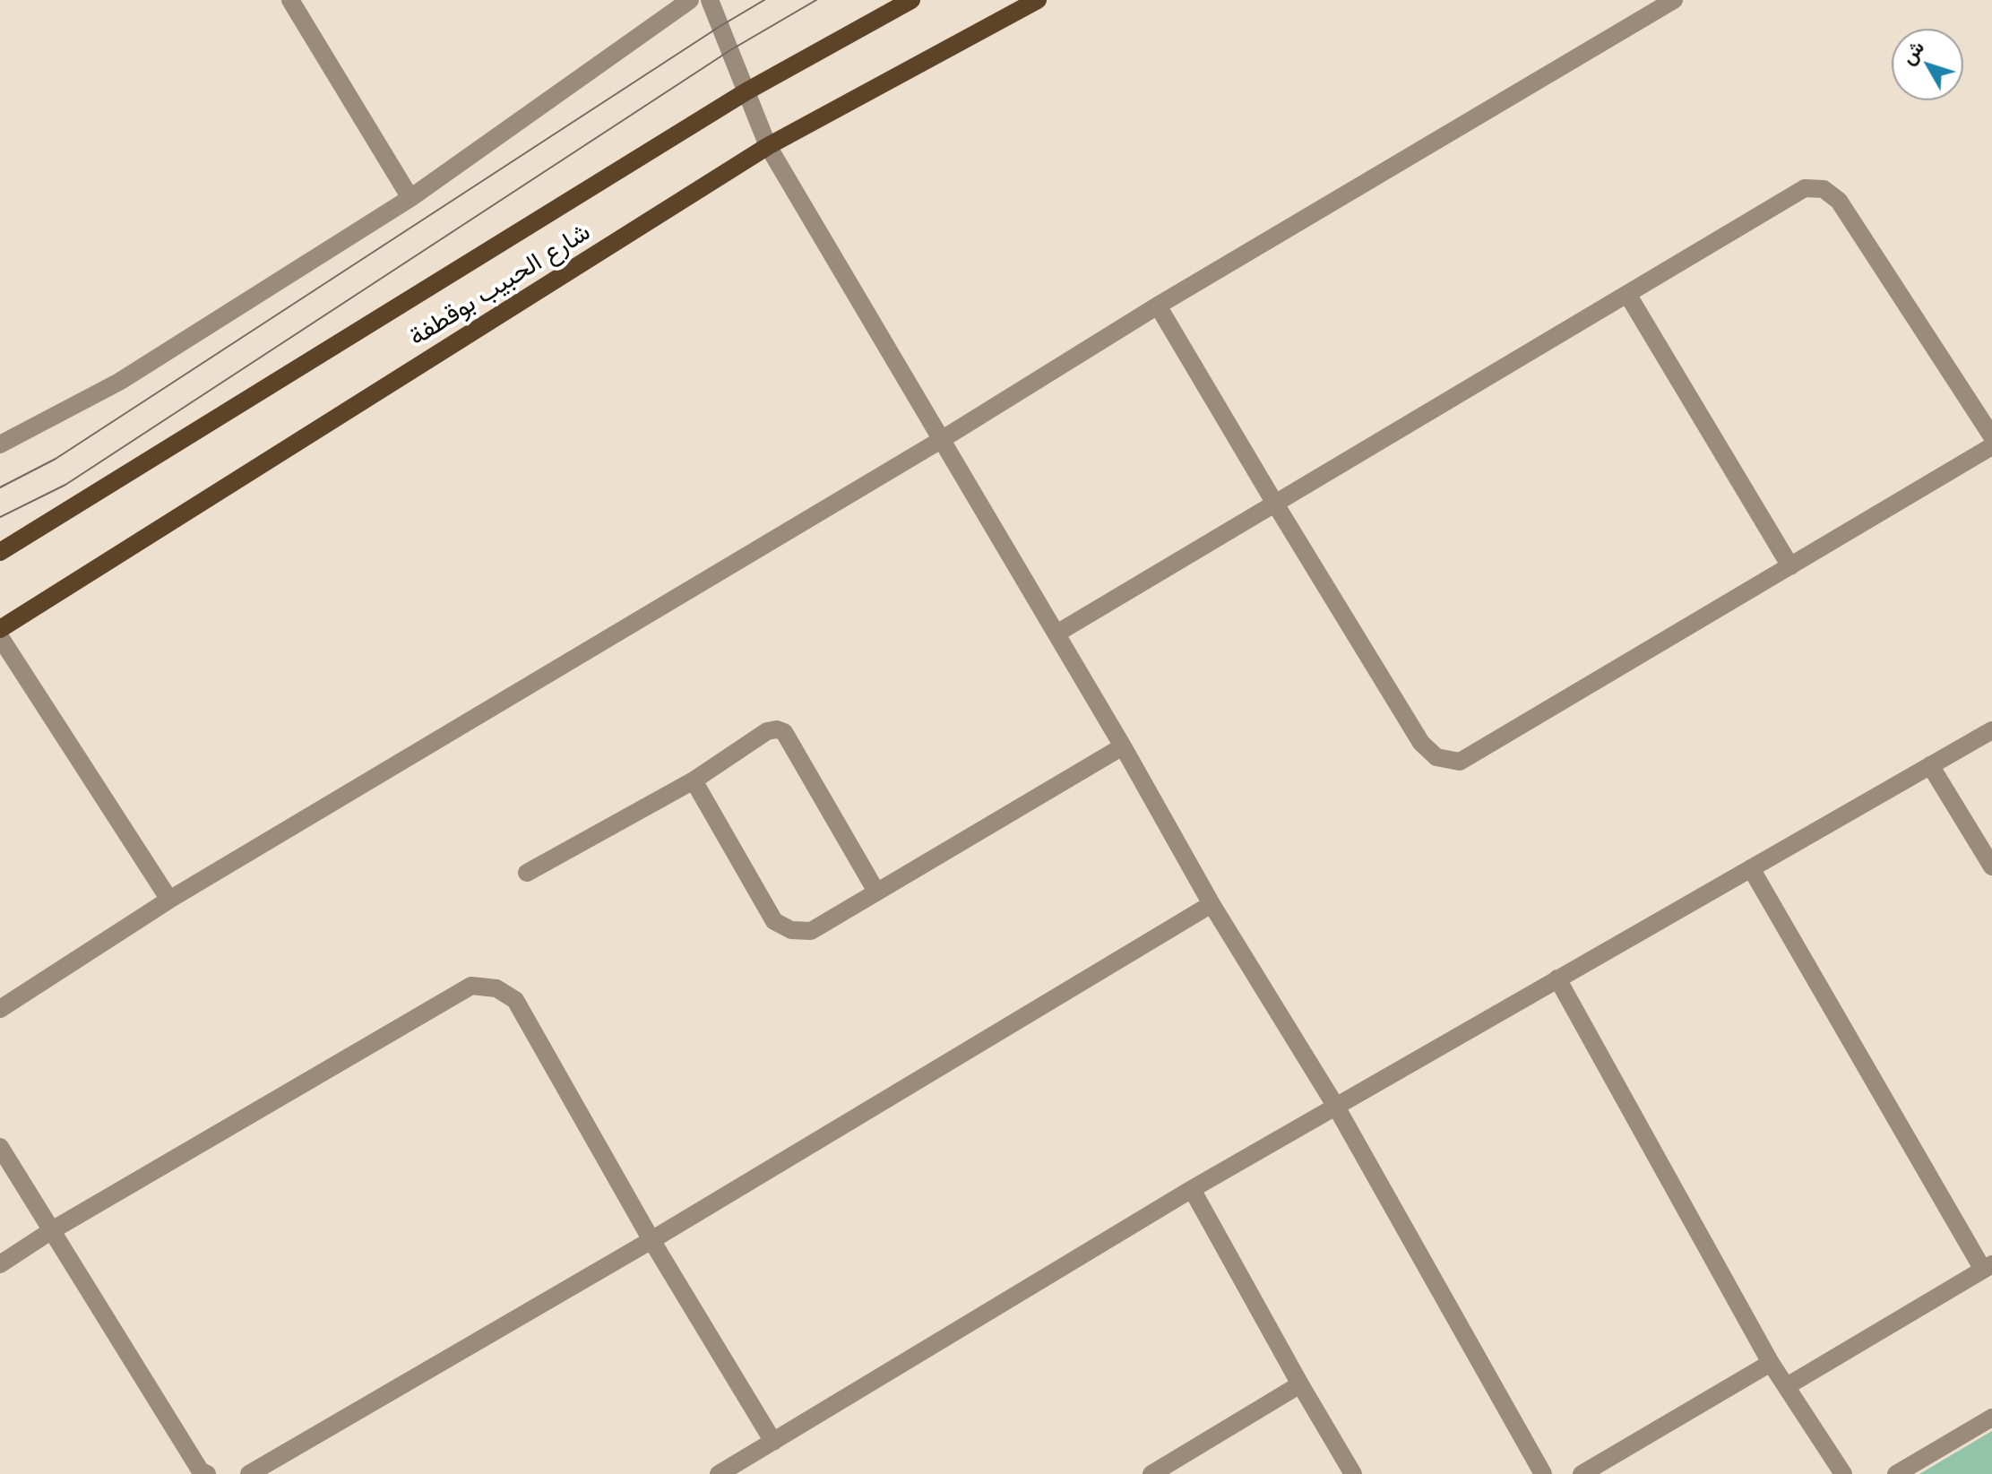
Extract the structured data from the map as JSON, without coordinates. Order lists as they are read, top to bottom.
{
  "streets": {
    "main road": ["شارع الحبيب بوقطفة"]
  },
  "north": "top left"
}
